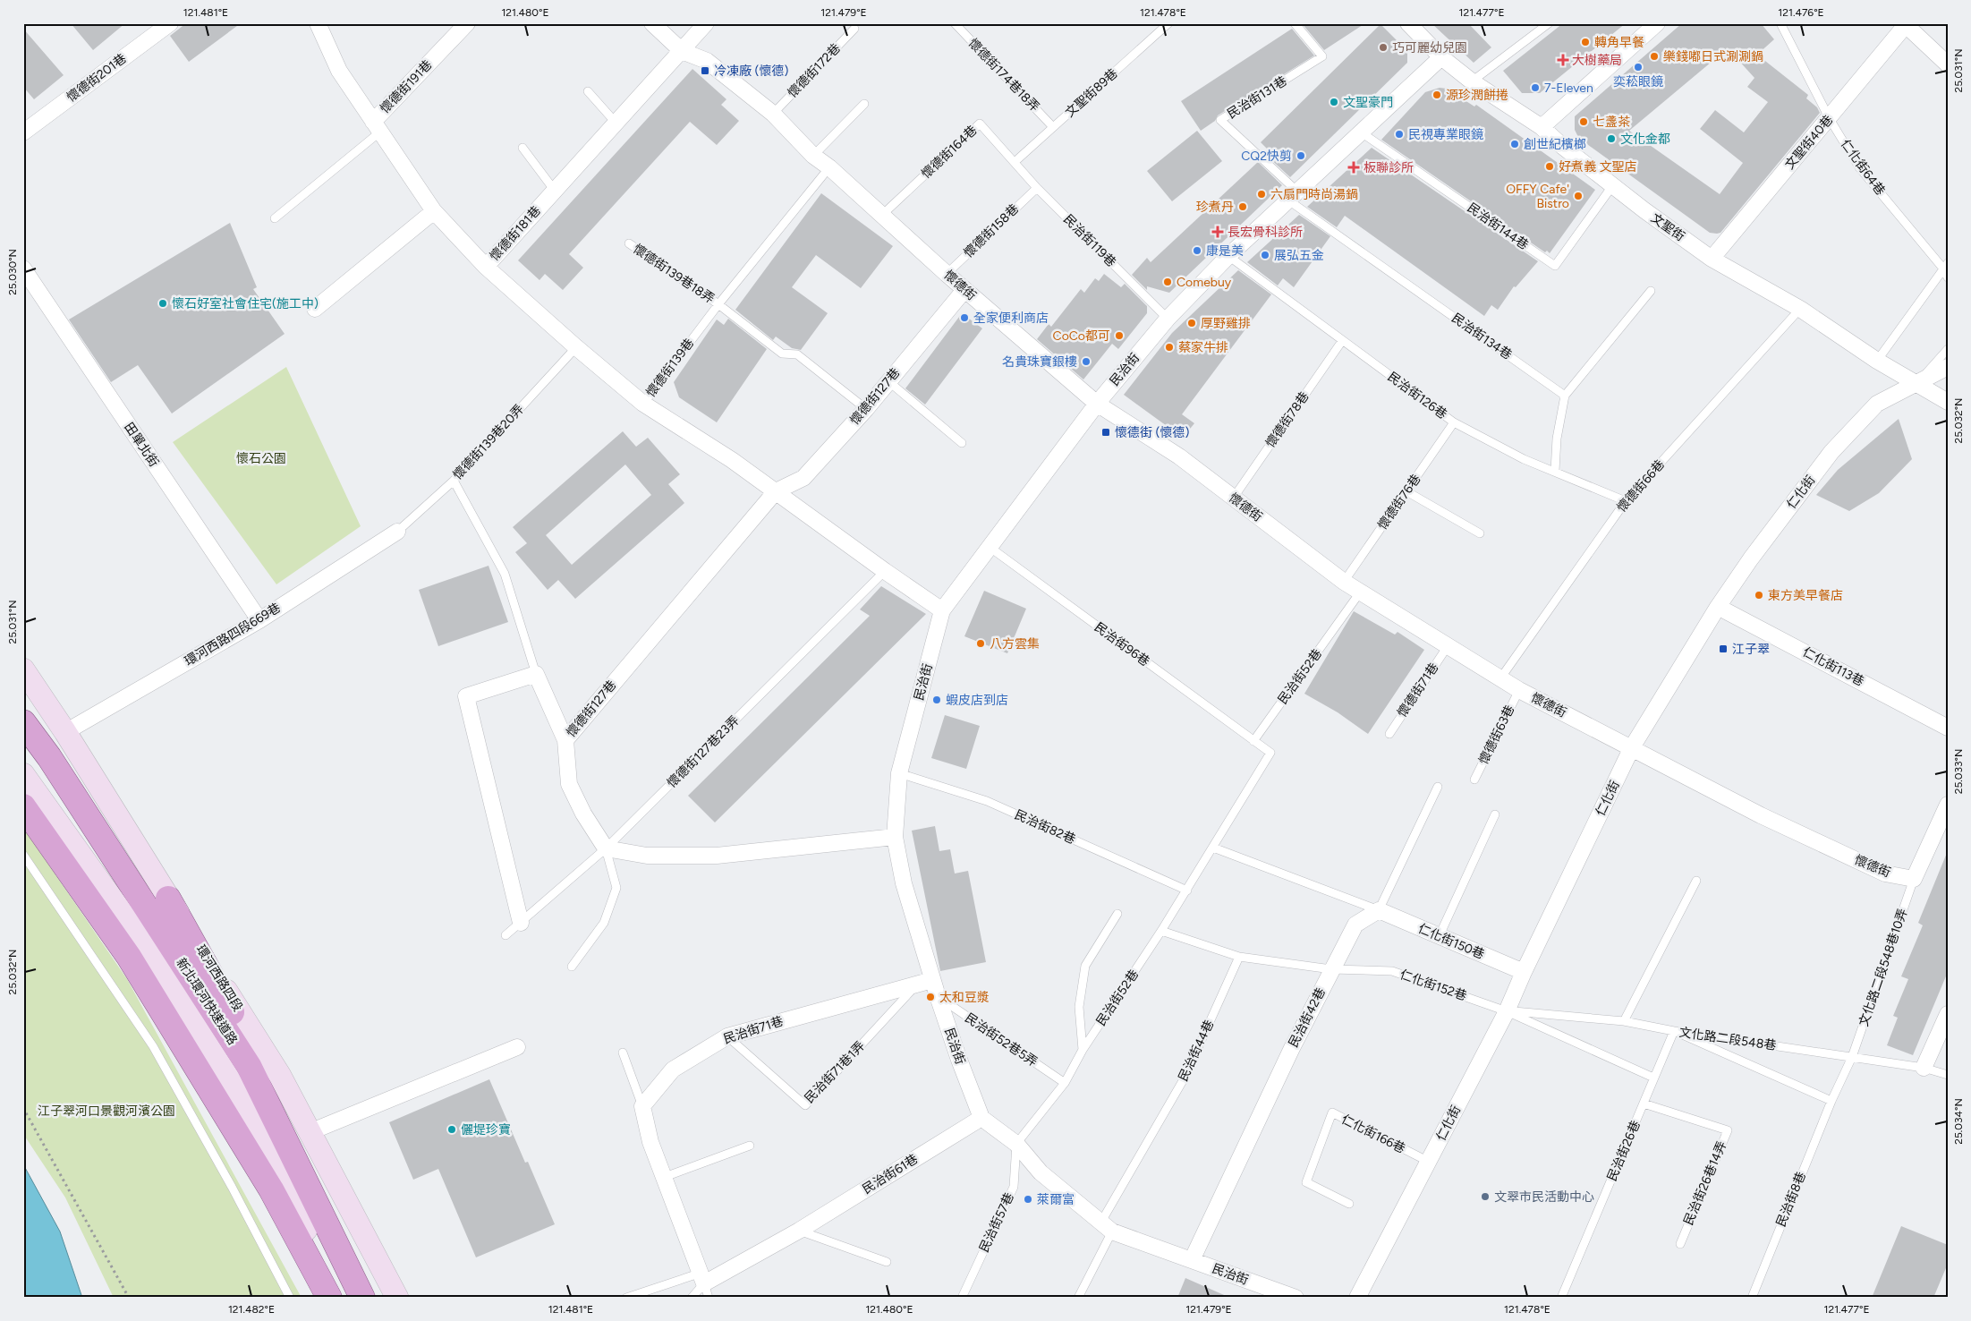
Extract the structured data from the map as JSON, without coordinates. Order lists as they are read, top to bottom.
{
  "streets": {
    "highway": ["新北環河快速道路"],
    "main road": ["環河西路四段"],
    "street": [
      "懷德街201巷",
      "懷德街191巷",
      "文聖街40巷",
      "文聖街",
      "懷德街181巷",
      "懷德街",
      "懷德街139巷",
      "民治街",
      "懷德街127巷",
      "田單北街",
      "仁化街",
      "環河西路四段669巷",
      "仁化街113巷",
      "仁化街150巷",
      "民治街42巷",
      "民治街71巷",
      "民治街61巷"
    ],
    "lane": [
      "懷德街172巷",
      "懷德街174巷18弄",
      "文聖街89巷",
      "民治街131巷",
      "懷德街164巷",
      "仁化街64巷",
      "民治街144巷",
      "懷德街158巷",
      "民治街119巷",
      "懷德街139巷18弄",
      "民治街134巷",
      "民治街126巷",
      "懷德街78巷",
      "懷德街139巷20弄",
      "懷德街66巷",
      "懷德街76巷",
      "民治街96巷",
      "民治街52巷",
      "懷德街71巷",
      "懷德街63巷",
      "懷德街127巷23弄",
      "民治街82巷",
      "文化路二段548巷10弄",
      "仁化街152巷",
      "文化路二段548巷",
      "民治街52巷5弄",
      "民治街44巷",
      "民治街71巷1弄",
      "仁化街166巷",
      "民治街26巷",
      "民治街26巷14弄",
      "民治街8巷",
      "民治街57巷"
    ]
  },
  "crossings": [
    ["懷德街172巷", "懷德街"],
    ["懷德街174巷18弄", "文聖街89巷"],
    ["懷德街191巷", "懷德街181巷"],
    ["文聖街89巷", "懷德街164巷"],
    ["文聖街89巷", "民治街119巷"],
    ["民治街131巷", "民治街134巷"],
    ["民治街131巷", "民治街"],
    ["文聖街40巷", "仁化街64巷"],
    ["文聖街40巷", "文聖街"],
    ["懷德街164巷", "民治街119巷"],
    ["懷德街164巷", "懷德街"],
    ["民治街144巷", "文聖街"],
    ["民治街144巷", "民治街"],
    ["文聖街", "民治街"],
    ["文聖街", "懷德街66巷"],
    ["文聖街", "仁化街"],
    ["懷德街158巷", "民治街119巷"],
    ["懷德街158巷", "懷德街"],
    ["懷德街181巷", "懷德街"],
    ["懷德街181巷", "懷德街139巷"],
    ["民治街119巷", "民治街"],
    ["懷德街139巷18弄", "懷德街139巷"],
    ["懷德街", "懷德街139巷"],
    ["懷德街", "民治街"],
    ["懷德街", "懷德街127巷"],
    ["懷德街", "懷德街78巷"],
    ["懷德街", "懷德街66巷"],
    ["懷德街", "仁化街"],
    ["懷德街", "懷德街76巷"],
    ["懷德街", "民治街52巷"],
    ["懷德街", "懷德街71巷"],
    ["懷德街", "懷德街63巷"],
    ["懷德街", "文化路二段548巷10弄"],
    ["民治街134巷", "民治街"],
    ["懷德街139巷", "懷德街139巷20弄"],
    ["民治街", "民治街126巷"],
    ["民治街", "民治街96巷"],
    ["民治街", "民治街52巷"],
    ["民治街", "民治街82巷"],
    ["民治街", "民治街42巷"],
    ["民治街", "民治街71巷"],
    ["民治街", "民治街52巷5弄"],
    ["民治街", "民治街44巷"],
    ["民治街", "民治街71巷1弄"],
    ["民治街", "民治街61巷"],
    ["民治街", "民治街57巷"],
    ["民治街126巷", "懷德街78巷"],
    ["民治街126巷", "懷德街66巷"],
    ["民治街126巷", "懷德街76巷"],
    ["懷德街139巷20弄", "環河西路四段669巷"],
    ["田單北街", "環河西路四段669巷"],
    ["仁化街", "仁化街113巷"],
    ["仁化街", "仁化街150巷"],
    ["仁化街", "仁化街152巷"],
    ["仁化街", "文化路二段548巷"],
    ["仁化街", "仁化街166巷"],
    ["環河西路四段669巷", "環河西路四段"],
    ["民治街96巷", "民治街52巷"],
    ["民治街52巷", "民治街82巷"],
    ["民治街52巷", "民治街52巷5弄"],
    ["民治街52巷", "民治街57巷"],
    ["仁化街150巷", "民治街42巷"],
    ["文化路二段548巷10弄", "文化路二段548巷"],
    ["文化路二段548巷10弄", "民治街8巷"],
    ["仁化街152巷", "民治街42巷"],
    ["仁化街152巷", "文化路二段548巷"],
    ["民治街71巷", "民治街71巷1弄"],
    ["文化路二段548巷", "民治街26巷"],
    ["民治街26巷", "民治街26巷14弄"]
  ],
  "parks": ["懷石公園", "江子翠河口景觀河濱公園"],
  "places": {
    "other": [
      "轉角早餐",
      "巧可麗幼兒園",
      "樂錢嘟日式涮涮鍋",
      "奕菘眼鏡",
      "7-Eleven",
      "源珍潤餅捲",
      "文聖豪門",
      "七盞茶",
      "民視專業眼鏡",
      "文化金都",
      "創世紀檳榔",
      "CQ2快剪",
      "好煮義 文聖店",
      "六扇門時尚湯鍋",
      "OFFY Cafe' Bistro",
      "珍煮丹",
      "康是美",
      "展弘五金",
      "Comebuy",
      "懷石好室社會住宅(施工中)",
      "全家便利商店",
      "厚野雞排",
      "CoCo都可",
      "蔡家牛排",
      "名貴珠寶銀樓",
      "東方美早餐店",
      "八方雲集",
      "蝦皮店到店",
      "太和豆漿",
      "儷堤珍寶",
      "文翠市民活動中心",
      "萊爾富"
    ],
    "health": ["大樹藥局", "板聯診所", "長宏骨科診所"],
    "transit": ["冷凍廠 (懷德)", "懷德街 (懷德)", "江子翠"]
  },
  "coordinates": [
    "121.481°E",
    "121.480°E",
    "121.479°E",
    "121.478°E",
    "121.477°E",
    "121.476°E",
    "25.031°N",
    "25.030°N",
    "25.032°N",
    "25.033°N",
    "25.034°N",
    "121.482°E"
  ]
}
